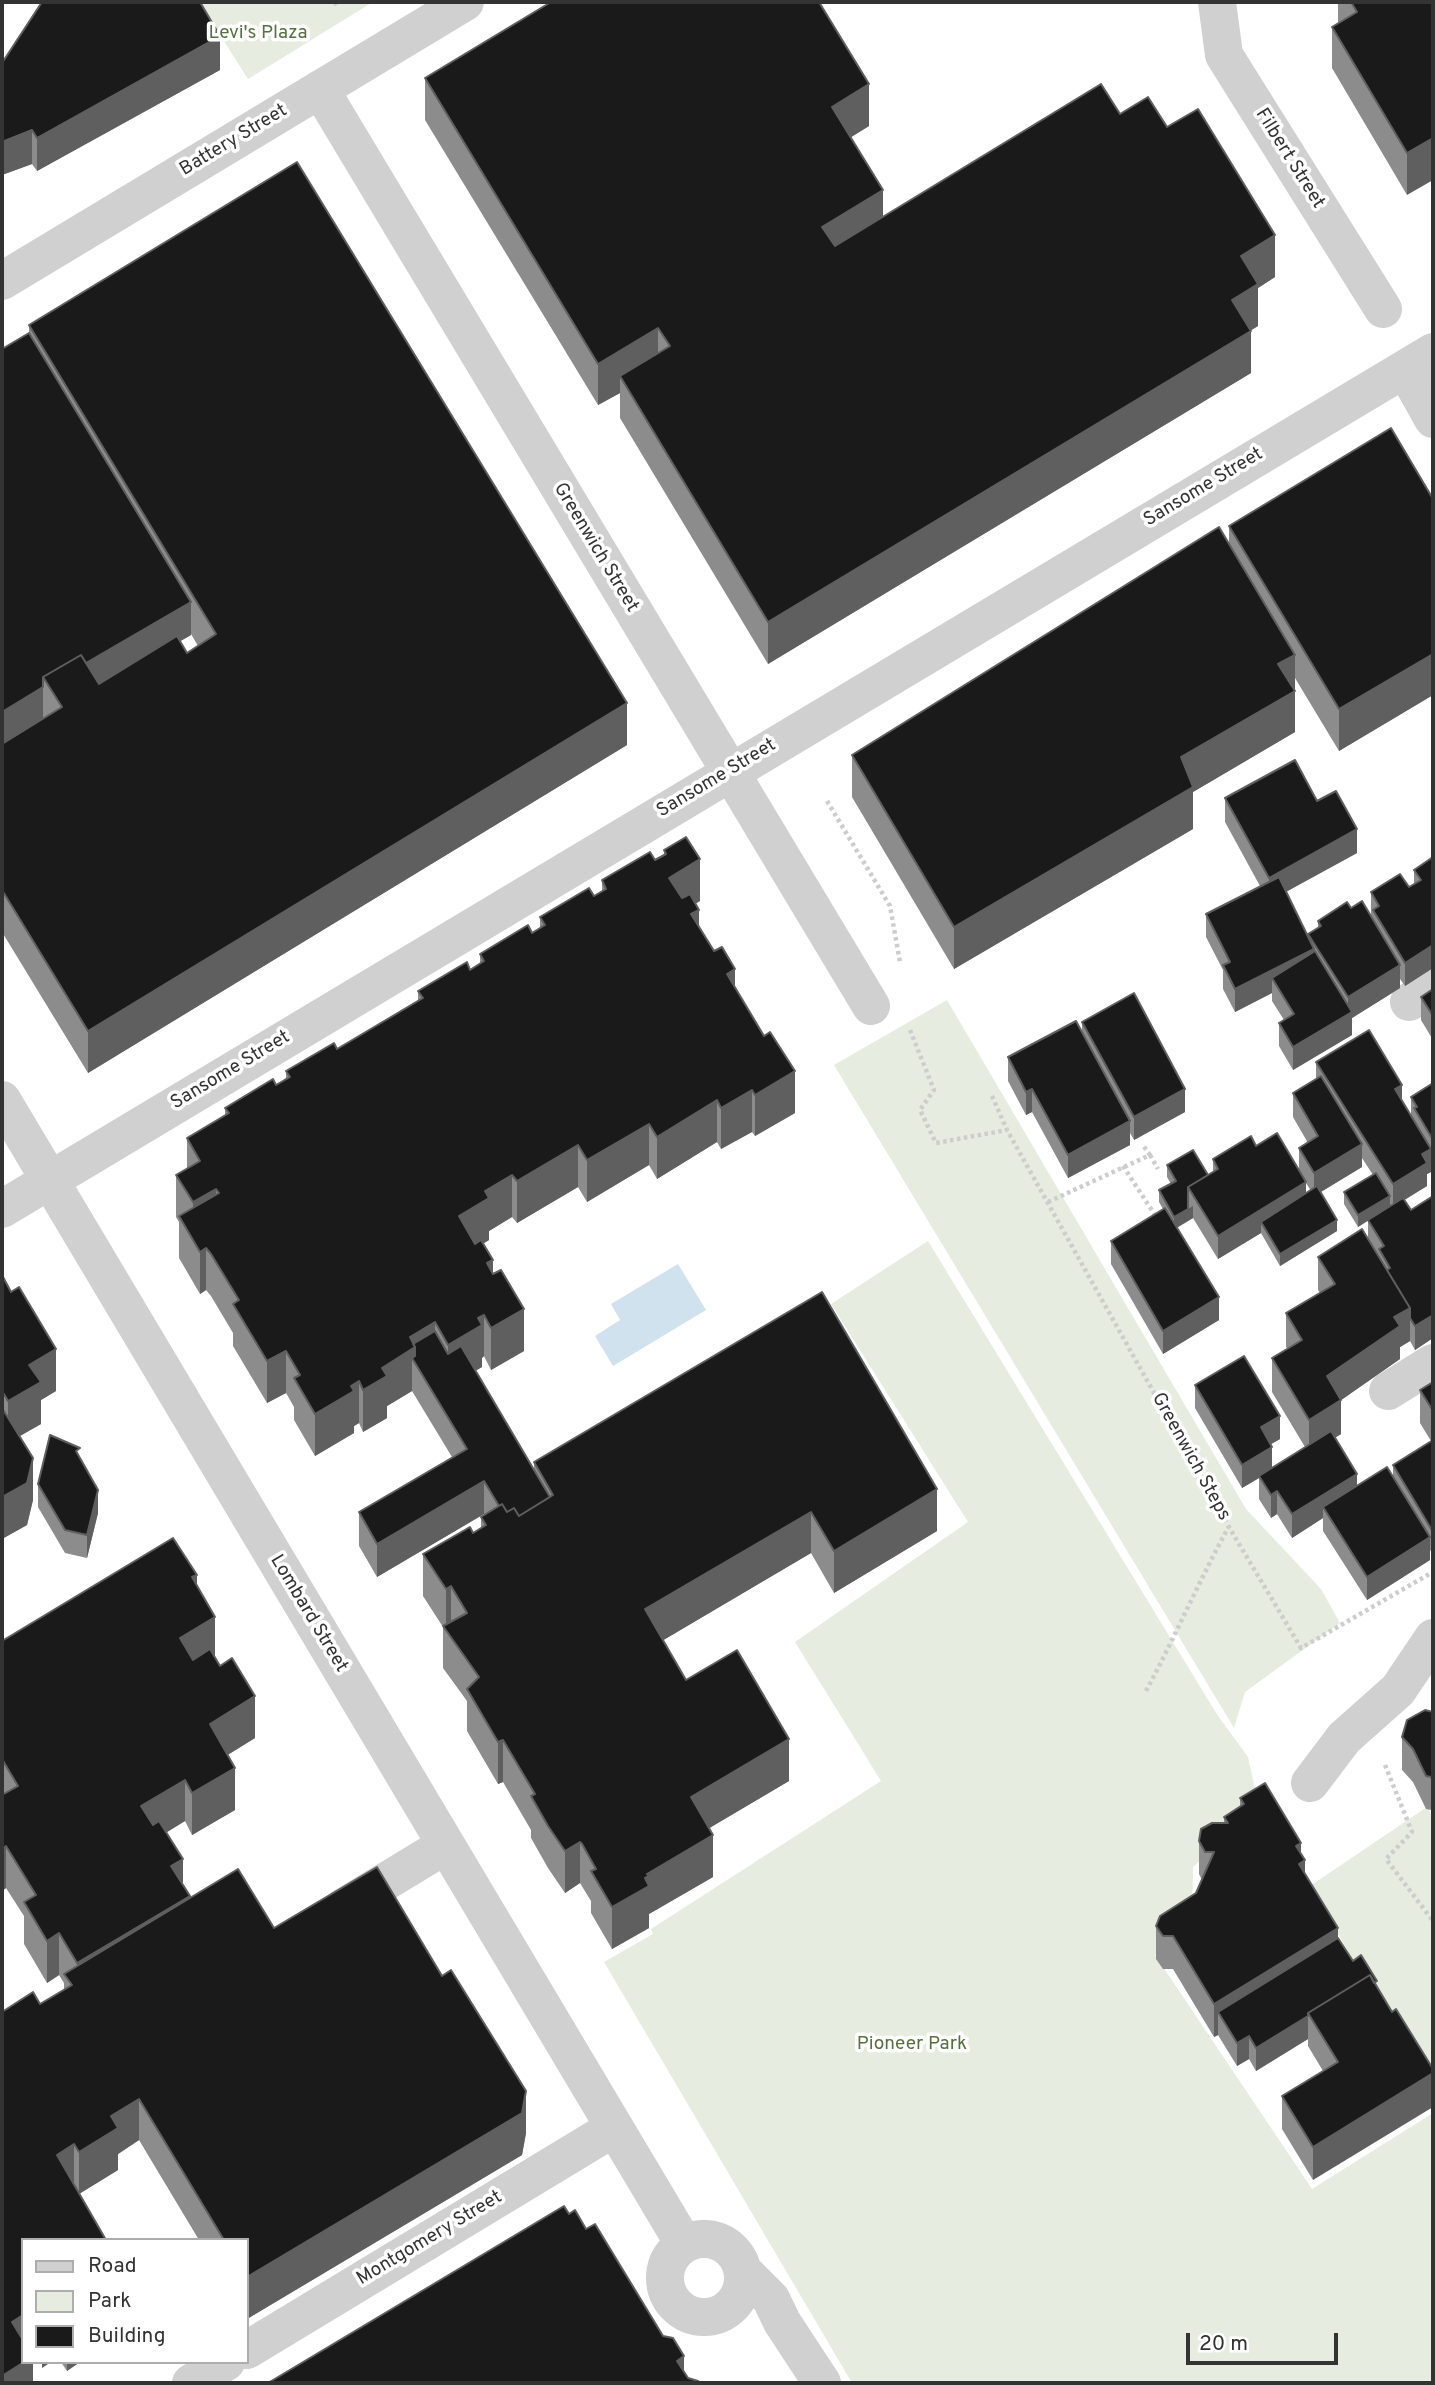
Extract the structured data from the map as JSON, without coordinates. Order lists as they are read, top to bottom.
{
  "streets": {
    "street": [
      "Battery Street",
      "Filbert Street",
      "Sansome Street",
      "Greenwich Street",
      "Lombard Street",
      "Montgomery Street"
    ],
    "path": ["Greenwich Steps"]
  },
  "crossings": [
    ["Battery Street", "Greenwich Street"],
    ["Sansome Street", "Greenwich Street"],
    ["Sansome Street", "Lombard Street"],
    ["Lombard Street", "Montgomery Street"]
  ],
  "parks": ["Levi's Plaza", "Pioneer Park"],
  "legend": ["Road", "Park", "Building"],
  "scale_bar": "20 m"
}
